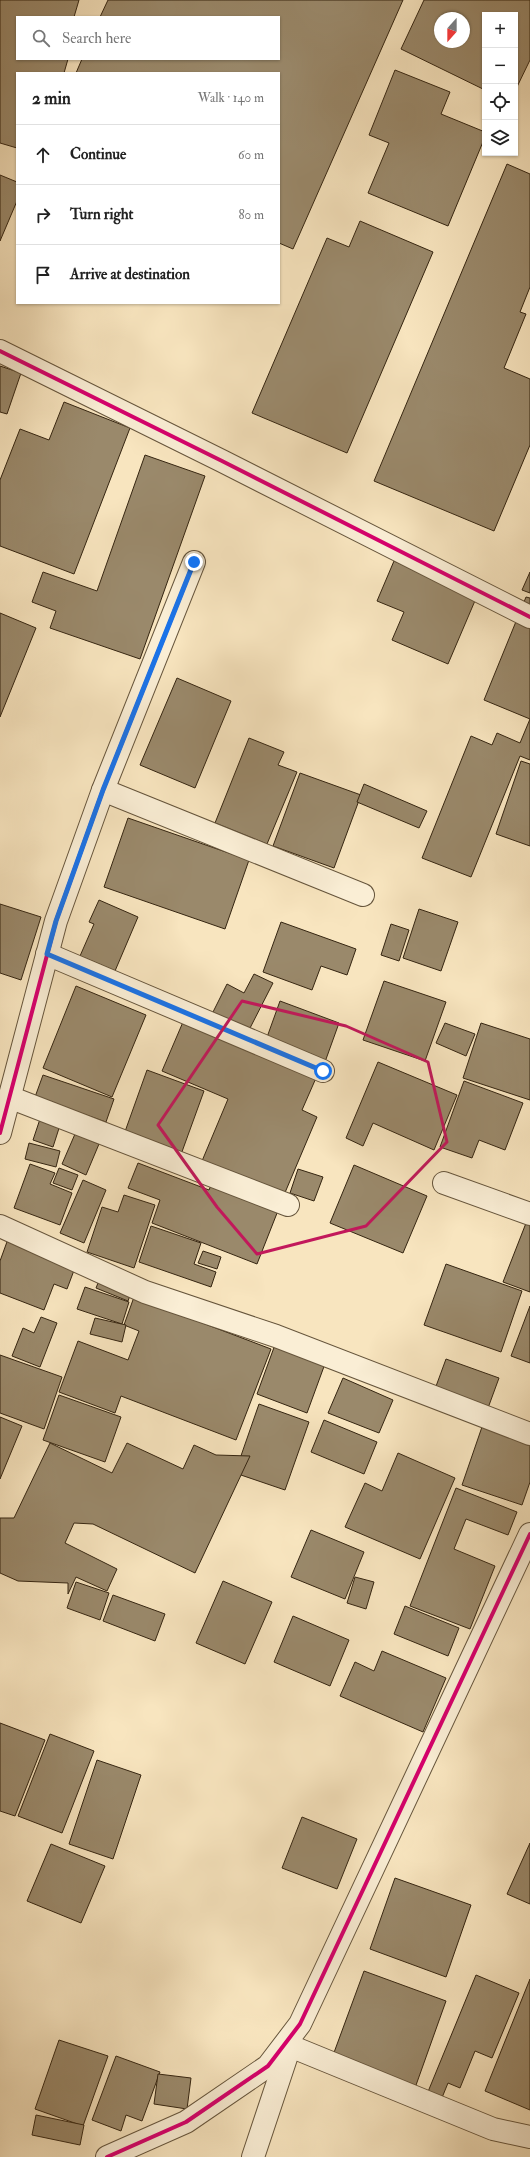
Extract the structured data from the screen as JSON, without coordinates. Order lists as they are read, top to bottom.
{
  "north": "bottom",
  "page": {
    "map_buttons": ["+", "−"],
    "search": "Search here",
    "heading": ["2 min", "Walk · 140 m"],
    "list": [
      ["Continue", "60 m"],
      ["Turn right", "80 m"],
      "Arrive at destination"
    ]
  }
}
